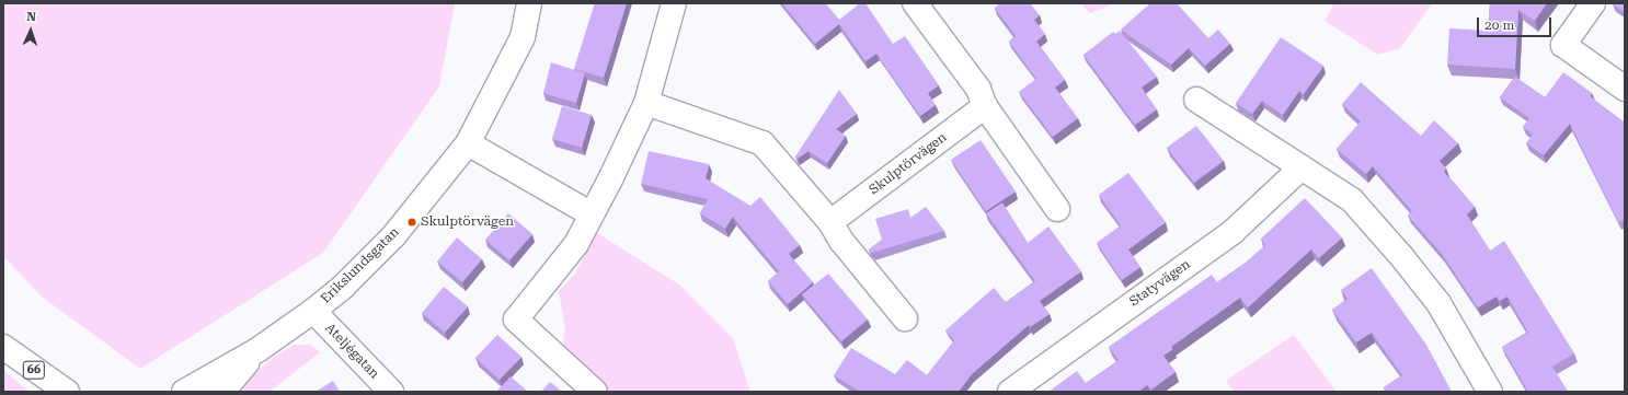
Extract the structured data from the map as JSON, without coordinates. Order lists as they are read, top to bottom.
{
  "streets": {
    "street": [
      "Skulptörvägen",
      "Erikslundsgatan",
      "Statyvägen",
      "Ateljégatan",
      "66"
    ]
  },
  "crossings": [
    ["Erikslundsgatan", "Ateljégatan"]
  ],
  "places": ["Skulptörvägen"],
  "scale_bar": "20 m",
  "north": "top"
}
